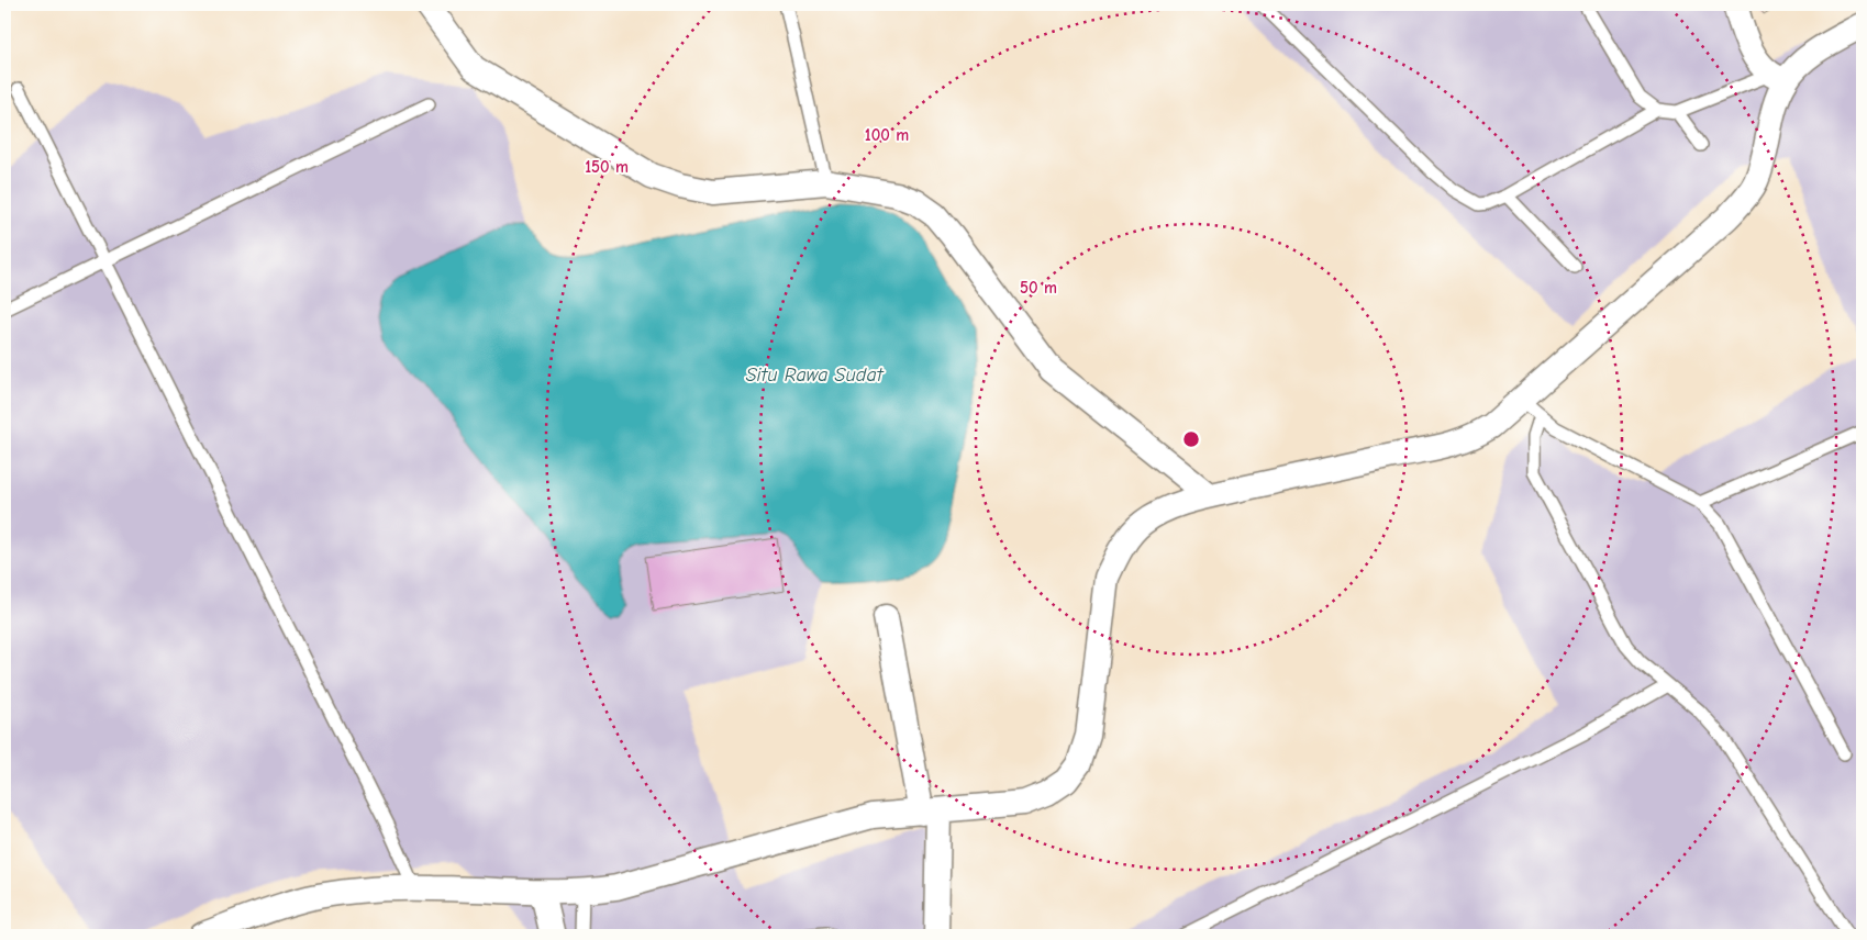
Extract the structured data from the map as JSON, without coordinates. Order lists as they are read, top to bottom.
{
  "water": ["Situ Rawa Sudat"],
  "rings": ["100 m", "150 m", "50 m"]
}
